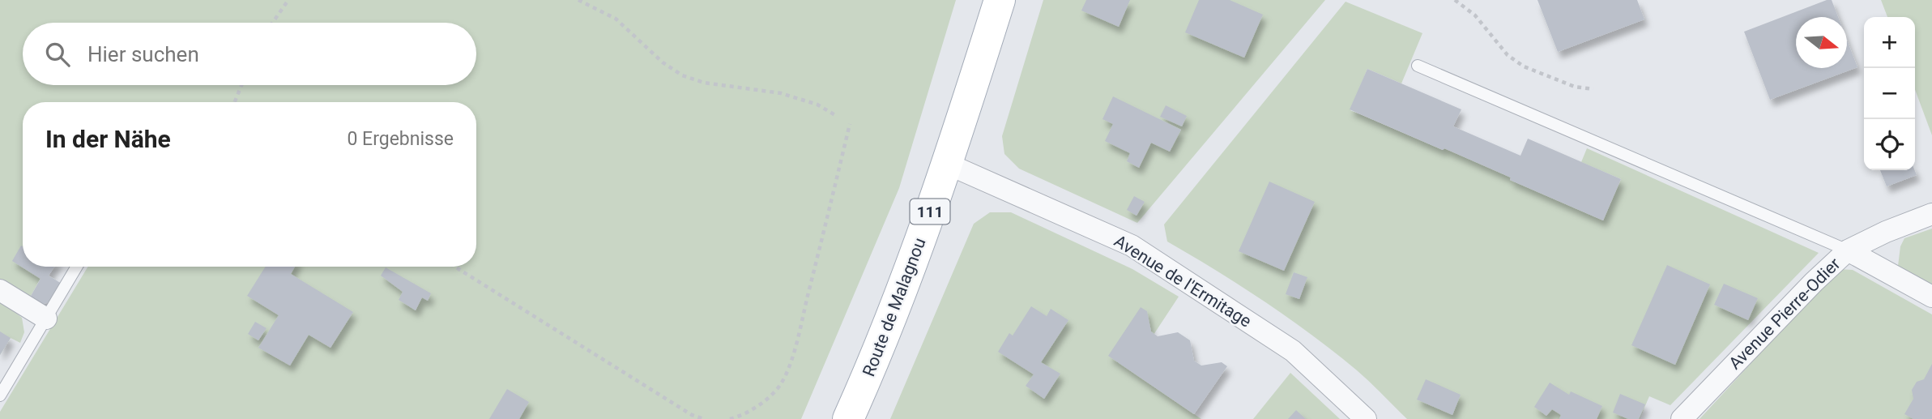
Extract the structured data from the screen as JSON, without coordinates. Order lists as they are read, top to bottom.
{
  "streets": {
    "main road": ["111", "Route de Malagnou"],
    "street": ["Avenue de l'Ermitage", "Avenue Pierre-Odier"]
  },
  "crossings": [
    ["Avenue de l'Ermitage", "Route de Malagnou"]
  ],
  "north": "right",
  "page": {
    "map_buttons": ["+", "−"],
    "search": "Hier suchen",
    "heading": ["In der Nähe", "0 Ergebnisse"]
  }
}
